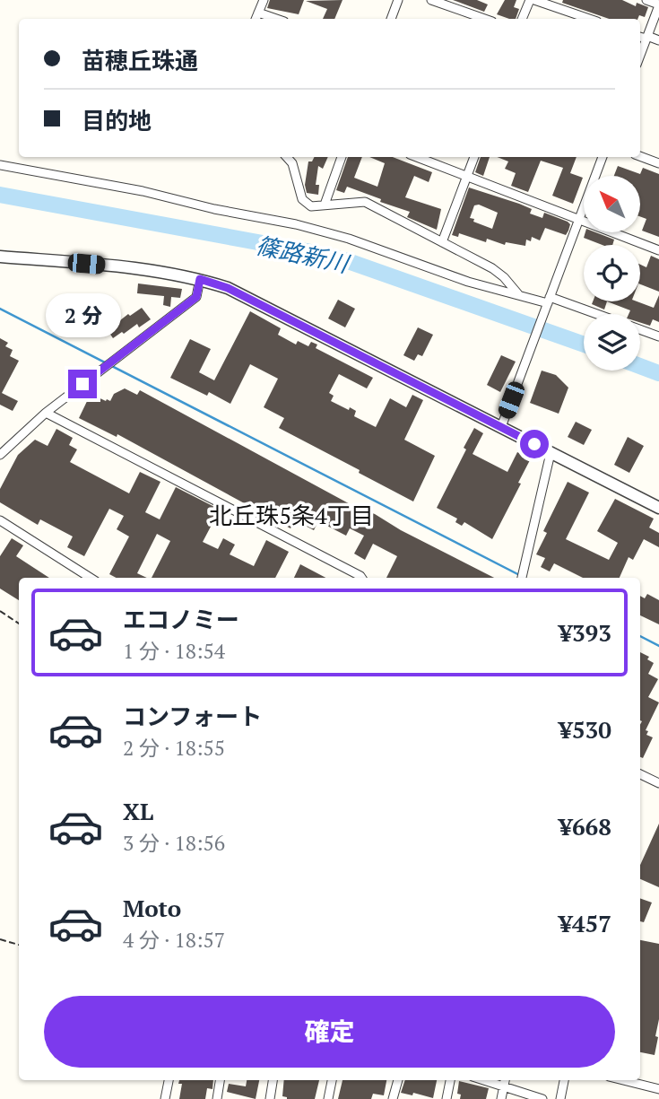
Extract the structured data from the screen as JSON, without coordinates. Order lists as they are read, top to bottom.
{
  "districts": ["北丘珠5条4丁目"],
  "water": ["篠路新川"],
  "north": "top left",
  "page": {
    "banner": ["苗穂丘珠通", "目的地"],
    "bubble": "2 分",
    "list": [
      {
        "name": "エコノミー",
        "note": "1 分 · 18:54",
        "value": "¥393"
      },
      {
        "name": "コンフォート",
        "note": "2 分 · 18:55",
        "value": "¥530"
      },
      {
        "name": "XL",
        "note": "3 分 · 18:56",
        "value": "¥668"
      },
      {
        "name": "Moto",
        "note": "4 分 · 18:57",
        "value": "¥457"
      }
    ],
    "buttons": "確定"
  }
}
